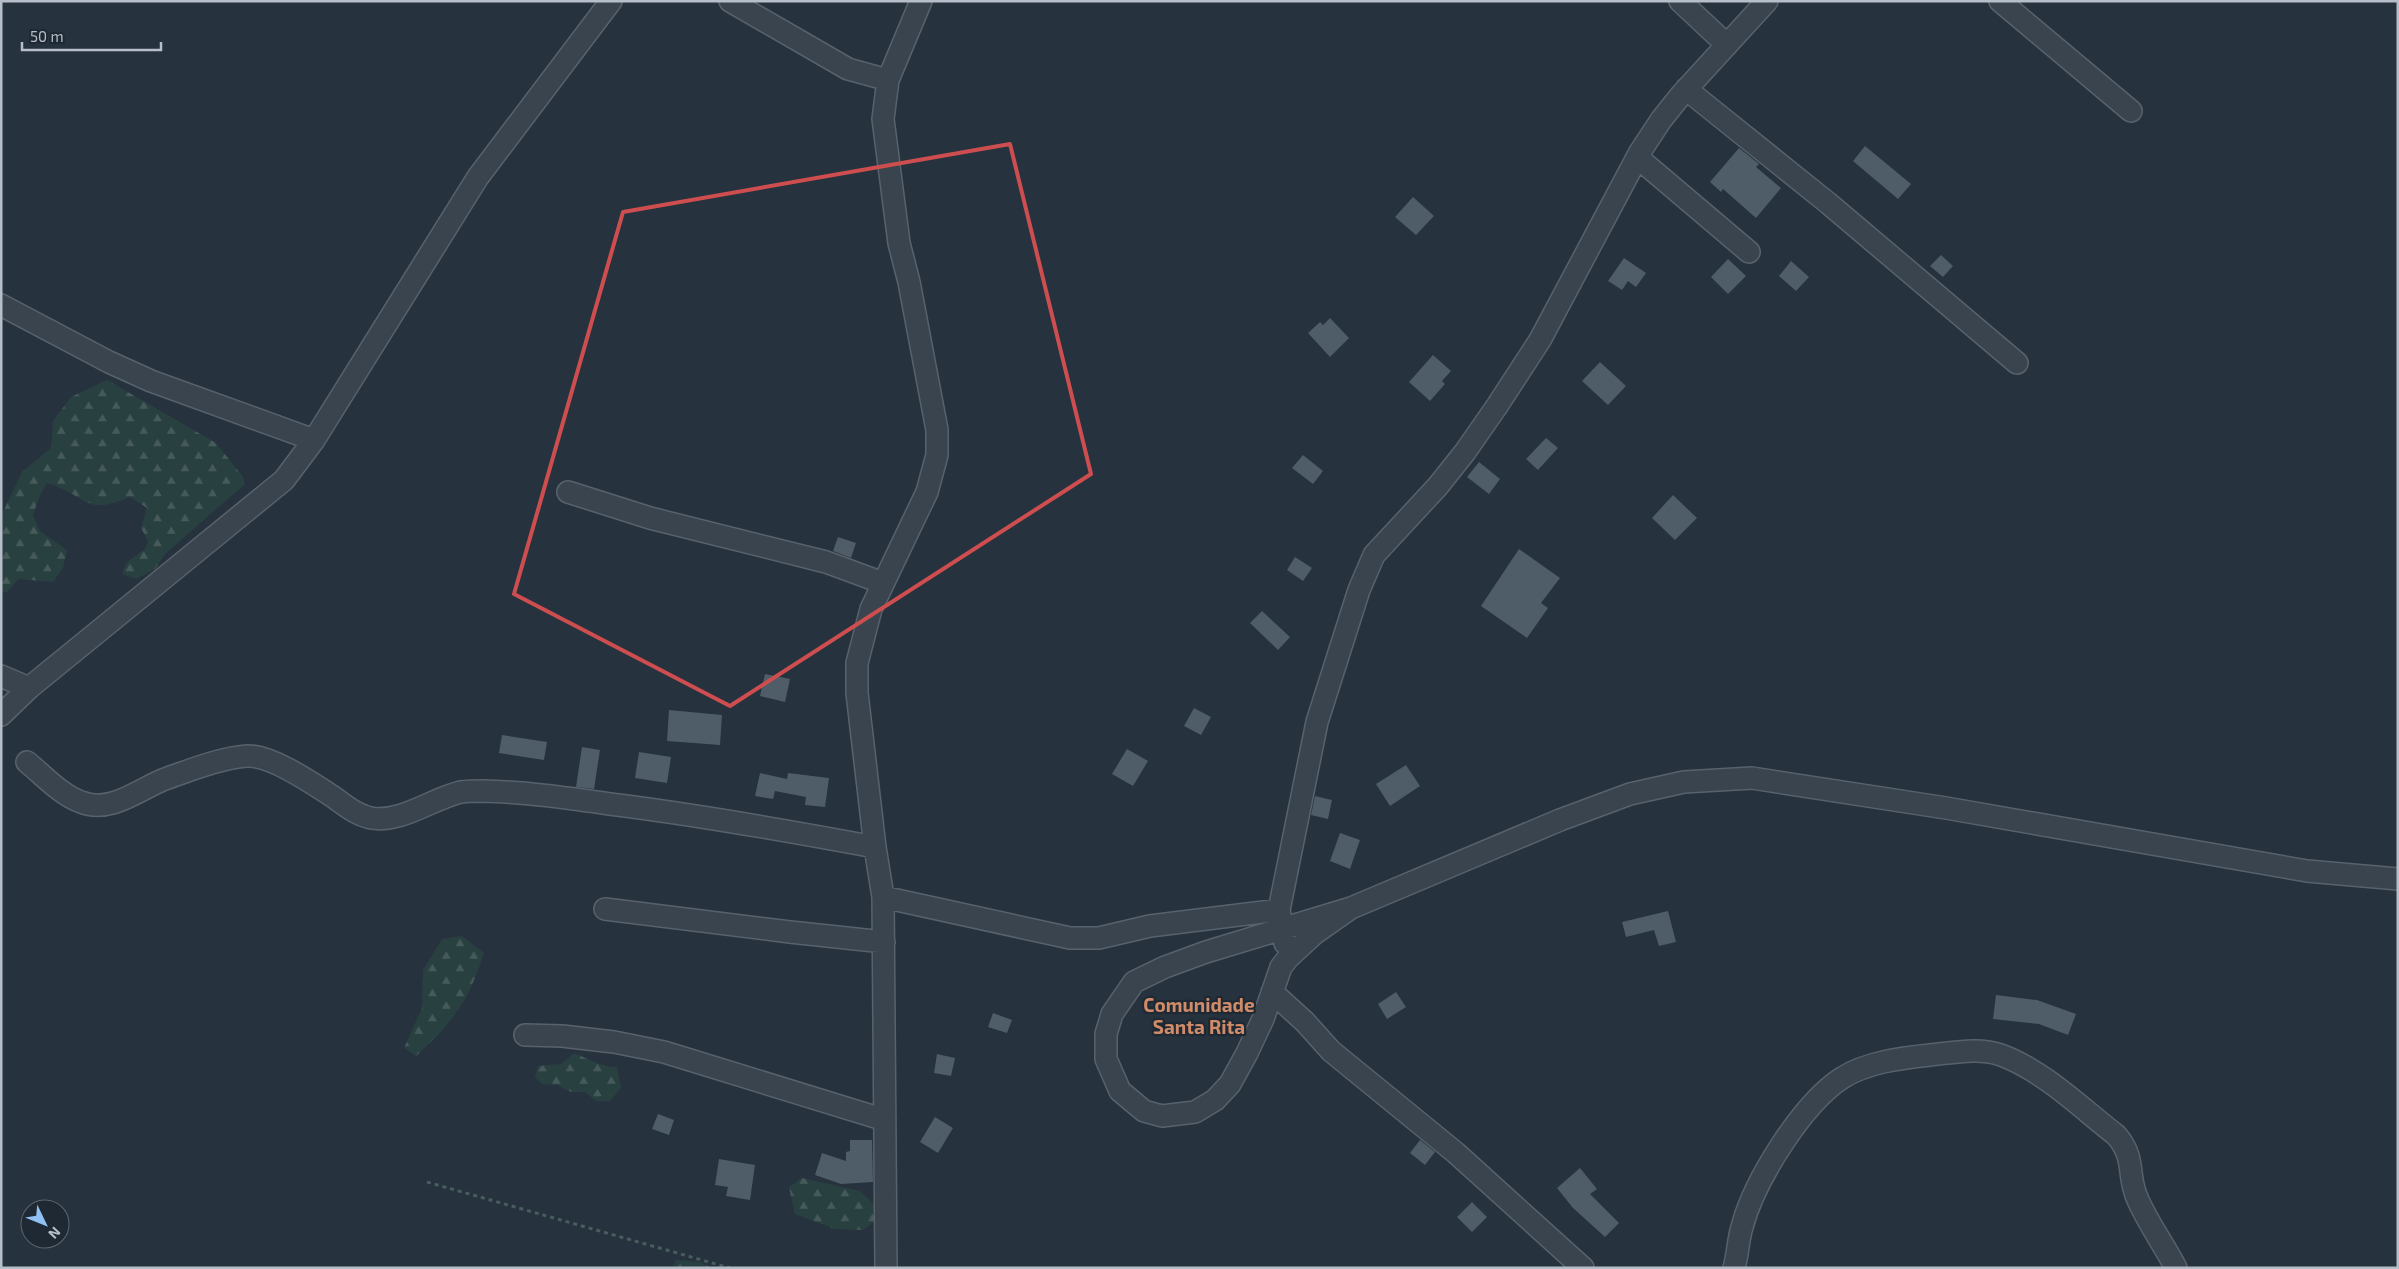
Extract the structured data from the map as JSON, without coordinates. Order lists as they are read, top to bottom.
{
  "districts": ["Comunidade Santa Rita"],
  "scale_bar": "50 m",
  "north": "bottom right"
}
